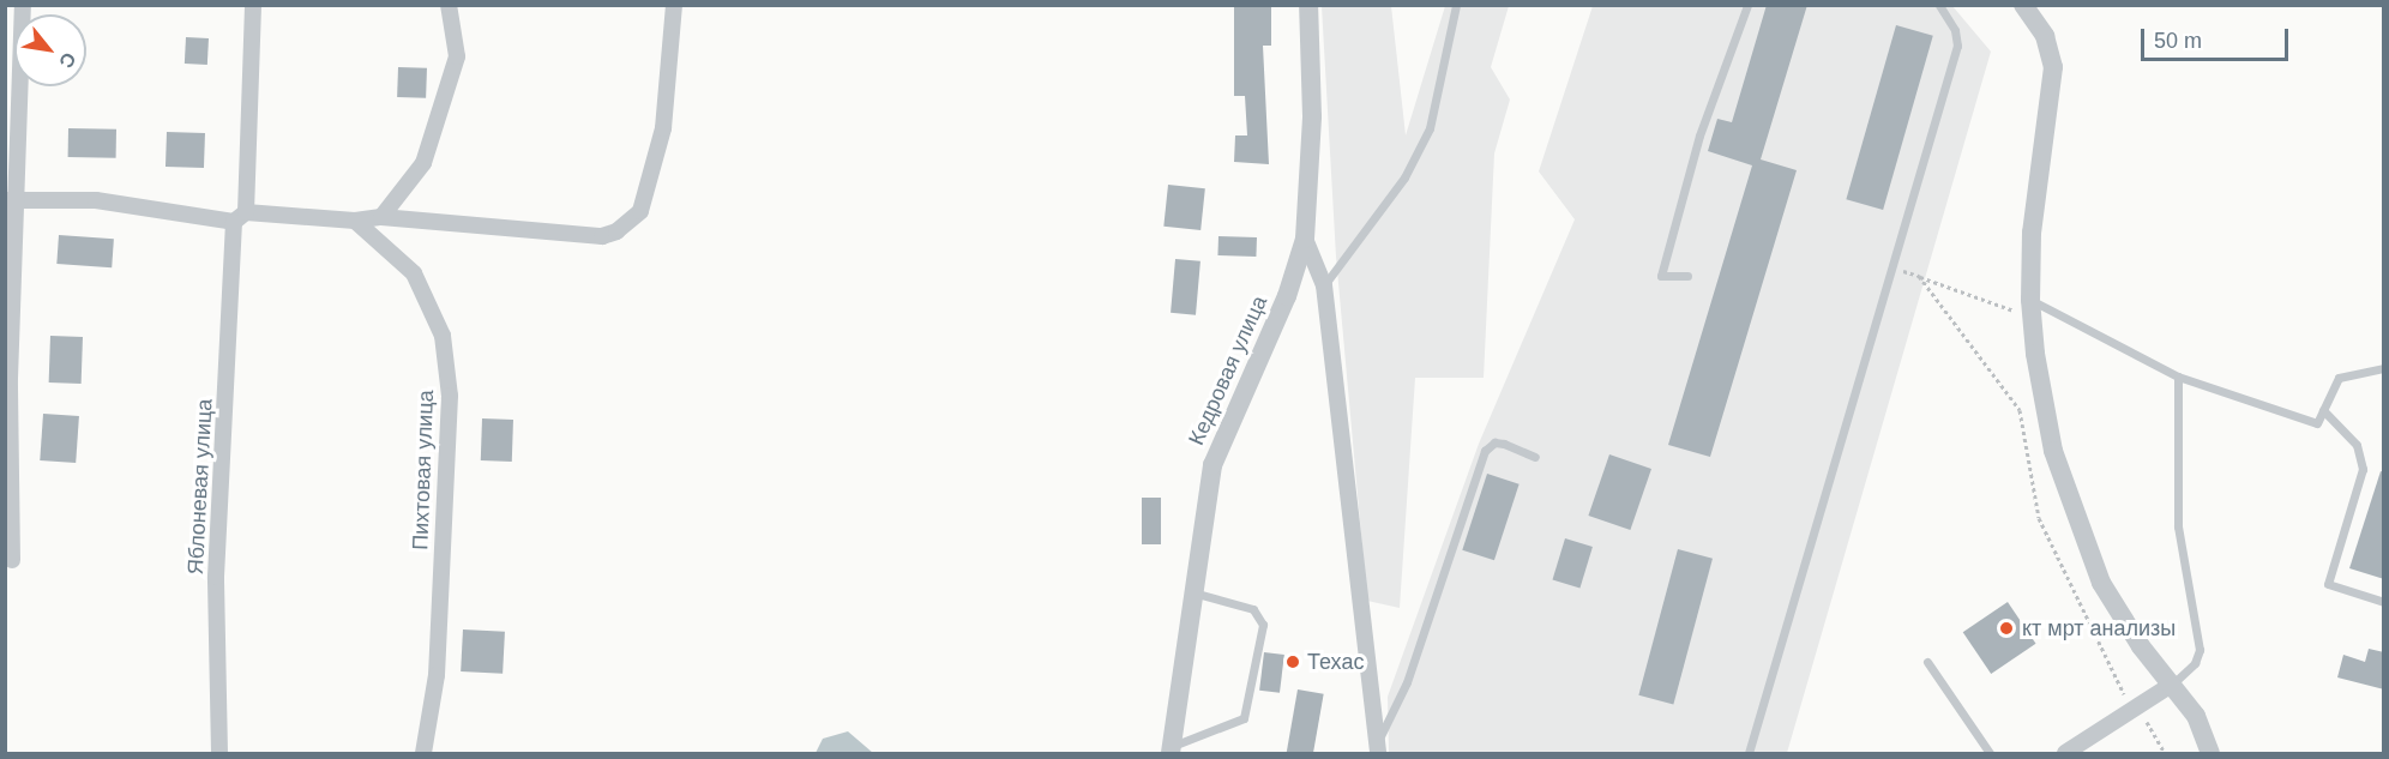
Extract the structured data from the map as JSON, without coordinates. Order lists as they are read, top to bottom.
{
  "streets": {
    "street": ["Кедровая улица", "Пихтовая улица", "Яблоневая улица"]
  },
  "places": ["кт мрт анализы", "Техас"],
  "scale_bar": "50 m",
  "north": "bottom right"
}
